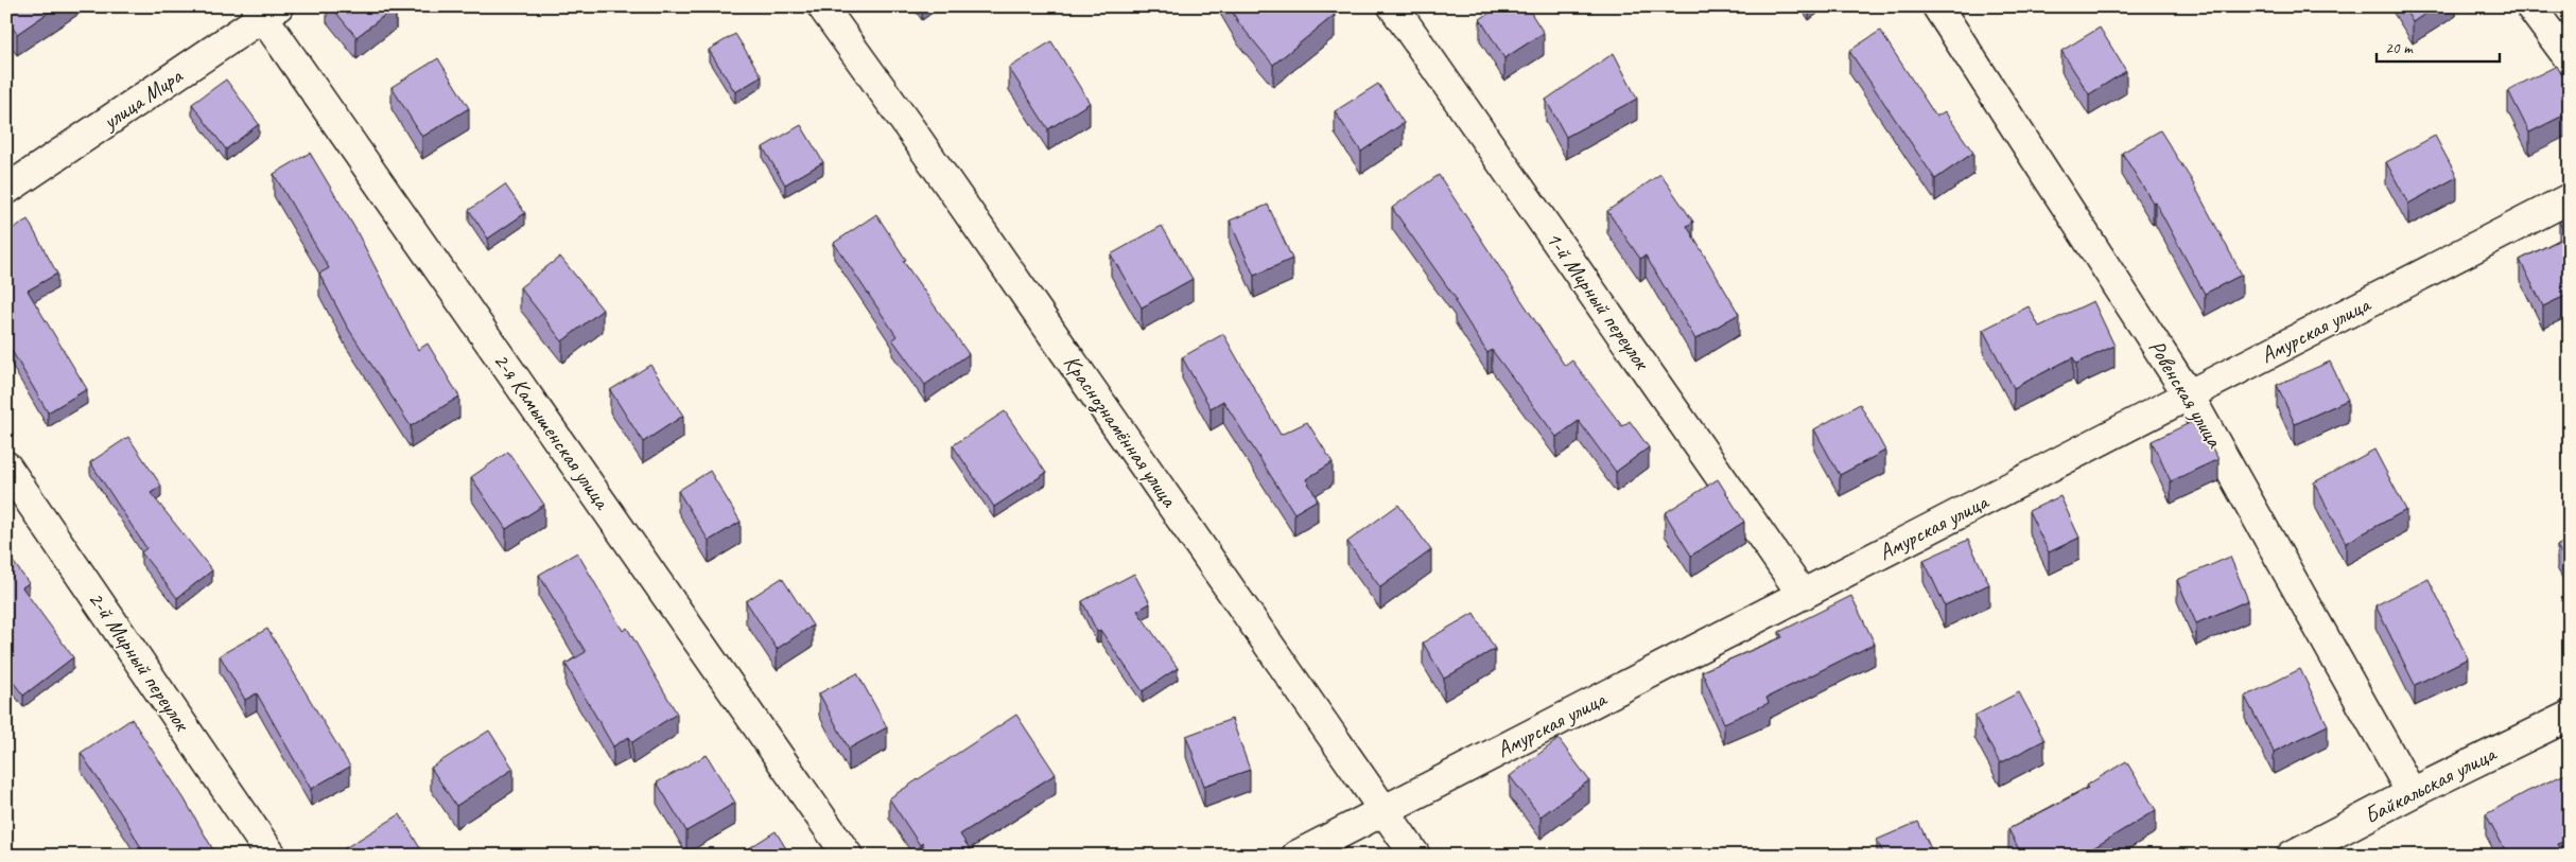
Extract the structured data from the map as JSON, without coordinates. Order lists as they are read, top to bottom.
{
  "streets": {
    "street": [
      "улица Мира",
      "1-й Мирный переулок",
      "Амурская улица",
      "Ровенская улица",
      "2-я Камышенская улица",
      "Краснознамённая улица",
      "2-й Мирный переулок",
      "Байкальская улица"
    ]
  },
  "crossings": [
    ["улица Мира", "2-я Камышенская улица"],
    ["1-й Мирный переулок", "Амурская улица"],
    ["Амурская улица", "Ровенская улица"],
    ["Амурская улица", "Краснознамённая улица"],
    ["Ровенская улица", "Байкальская улица"]
  ],
  "scale_bar": "20 m"
}
